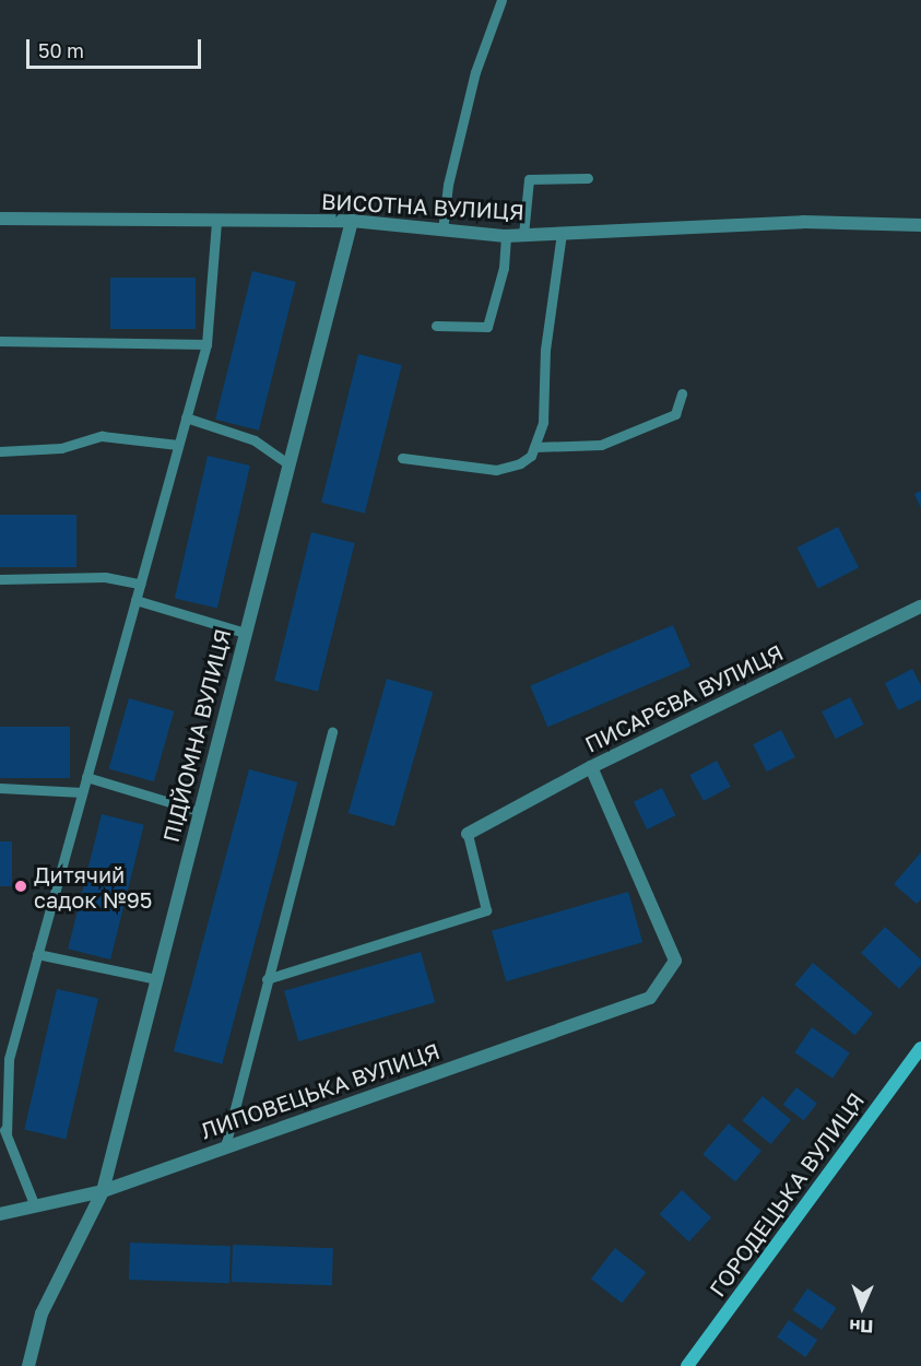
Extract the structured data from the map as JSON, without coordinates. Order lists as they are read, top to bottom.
{
  "streets": {
    "main road": ["ГОРОДЕЦЬКА ВУЛИЦЯ"],
    "street": [
      "ВИСОТНА ВУЛИЦЯ",
      "ПИСАРЄВА ВУЛИЦЯ",
      "ПІДЙОМНА ВУЛИЦЯ",
      "ЛИПОВЕЦЬКА ВУЛИЦЯ"
    ]
  },
  "crossings": [
    ["ВИСОТНА ВУЛИЦЯ", "ПІДЙОМНА ВУЛИЦЯ"],
    ["ПИСАРЄВА ВУЛИЦЯ", "ЛИПОВЕЦЬКА ВУЛИЦЯ"],
    ["ПІДЙОМНА ВУЛИЦЯ", "ЛИПОВЕЦЬКА ВУЛИЦЯ"]
  ],
  "places": ["Дитячий садок №95"],
  "scale_bar": "50 m",
  "north": "bottom"
}
